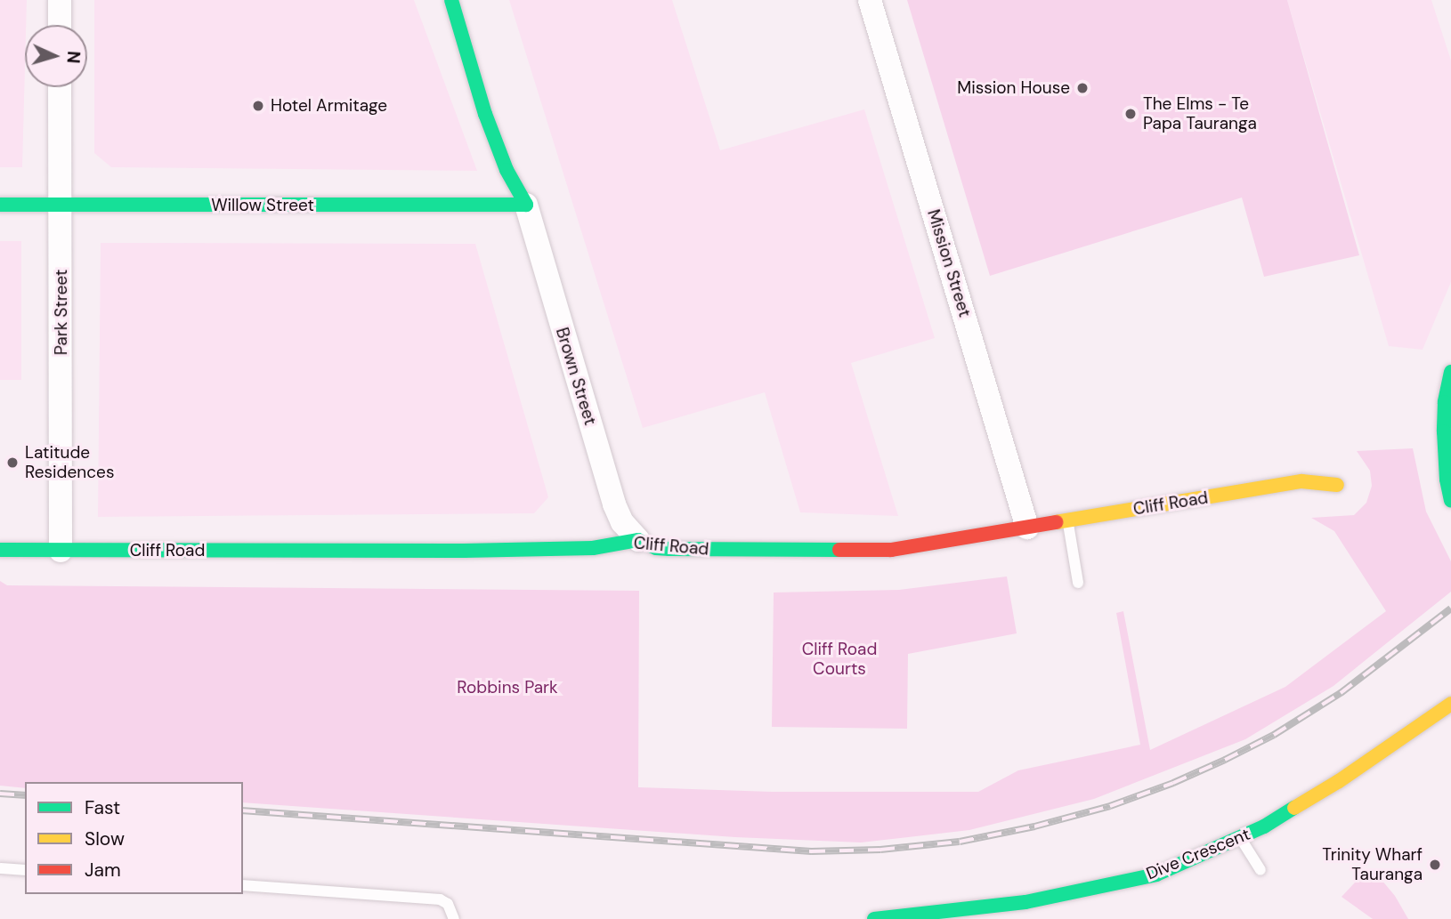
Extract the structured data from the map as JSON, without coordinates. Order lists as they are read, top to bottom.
{
  "streets": {
    "street": [
      "Willow Street",
      "Mission Street",
      "Park Street",
      "Brown Street",
      "Cliff Road",
      "Dive Crescent"
    ]
  },
  "crossings": [
    ["Willow Street", "Park Street"],
    ["Willow Street", "Brown Street"],
    ["Mission Street", "Cliff Road"],
    ["Park Street", "Cliff Road"],
    ["Brown Street", "Cliff Road"]
  ],
  "parks": ["Cliff Road Courts", "Robbins Park"],
  "places": [
    "Mission House",
    "Hotel Armitage",
    "The Elms - Te Papa Tauranga",
    "Latitude Residences",
    "Trinity Wharf Tauranga"
  ],
  "legend": ["Fast", "Slow", "Jam"],
  "north": "right"
}
